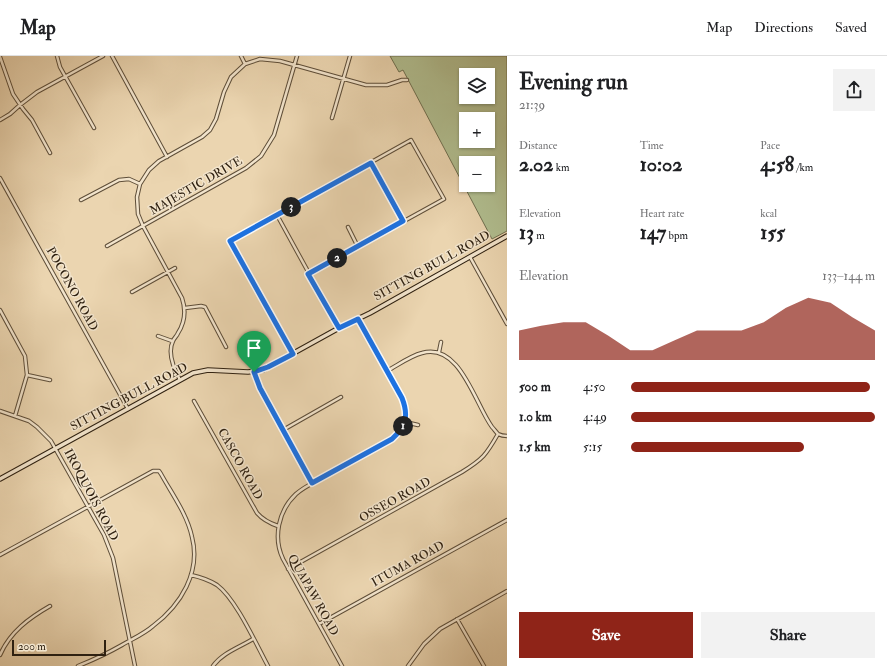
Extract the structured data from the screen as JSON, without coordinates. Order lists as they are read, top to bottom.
{
  "streets": {
    "street": [
      "MAJESTIC DRIVE",
      "SITTING BULL ROAD",
      "POCONO ROAD",
      "CASCO ROAD",
      "IROQUOIS ROAD",
      "OSSEO ROAD",
      "ITUMA ROAD",
      "QUAPAW ROAD"
    ]
  },
  "crossings": [
    ["SITTING BULL ROAD", "POCONO ROAD"],
    ["SITTING BULL ROAD", "IROQUOIS ROAD"],
    ["CASCO ROAD", "QUAPAW ROAD"],
    ["OSSEO ROAD", "QUAPAW ROAD"],
    ["ITUMA ROAD", "QUAPAW ROAD"]
  ],
  "scale_bar": "200 m",
  "page": {
    "header": "Map",
    "nav": ["Map", "Directions", "Saved"],
    "heading": ["Evening run", "21:39"],
    "map_buttons": ["+", "−"],
    "stats": [
      ["Distance", "2.02 km"],
      ["Time", "10:02"],
      ["Pace", "4:58 /km"],
      ["Elevation", "13 m"],
      ["Heart rate", "147 bpm"],
      ["kcal", "155"]
    ],
    "pins": ["3", "2", "1"],
    "chart": ["Elevation", "133–144 m"],
    "list": [
      {
        "name": "500 m",
        "note": "4:50"
      },
      {
        "name": "1.0 km",
        "note": "4:49"
      },
      {
        "name": "1.5 km",
        "note": "5:15"
      }
    ],
    "buttons": ["Save", "Share"],
    "scale": "200 m"
  }
}
